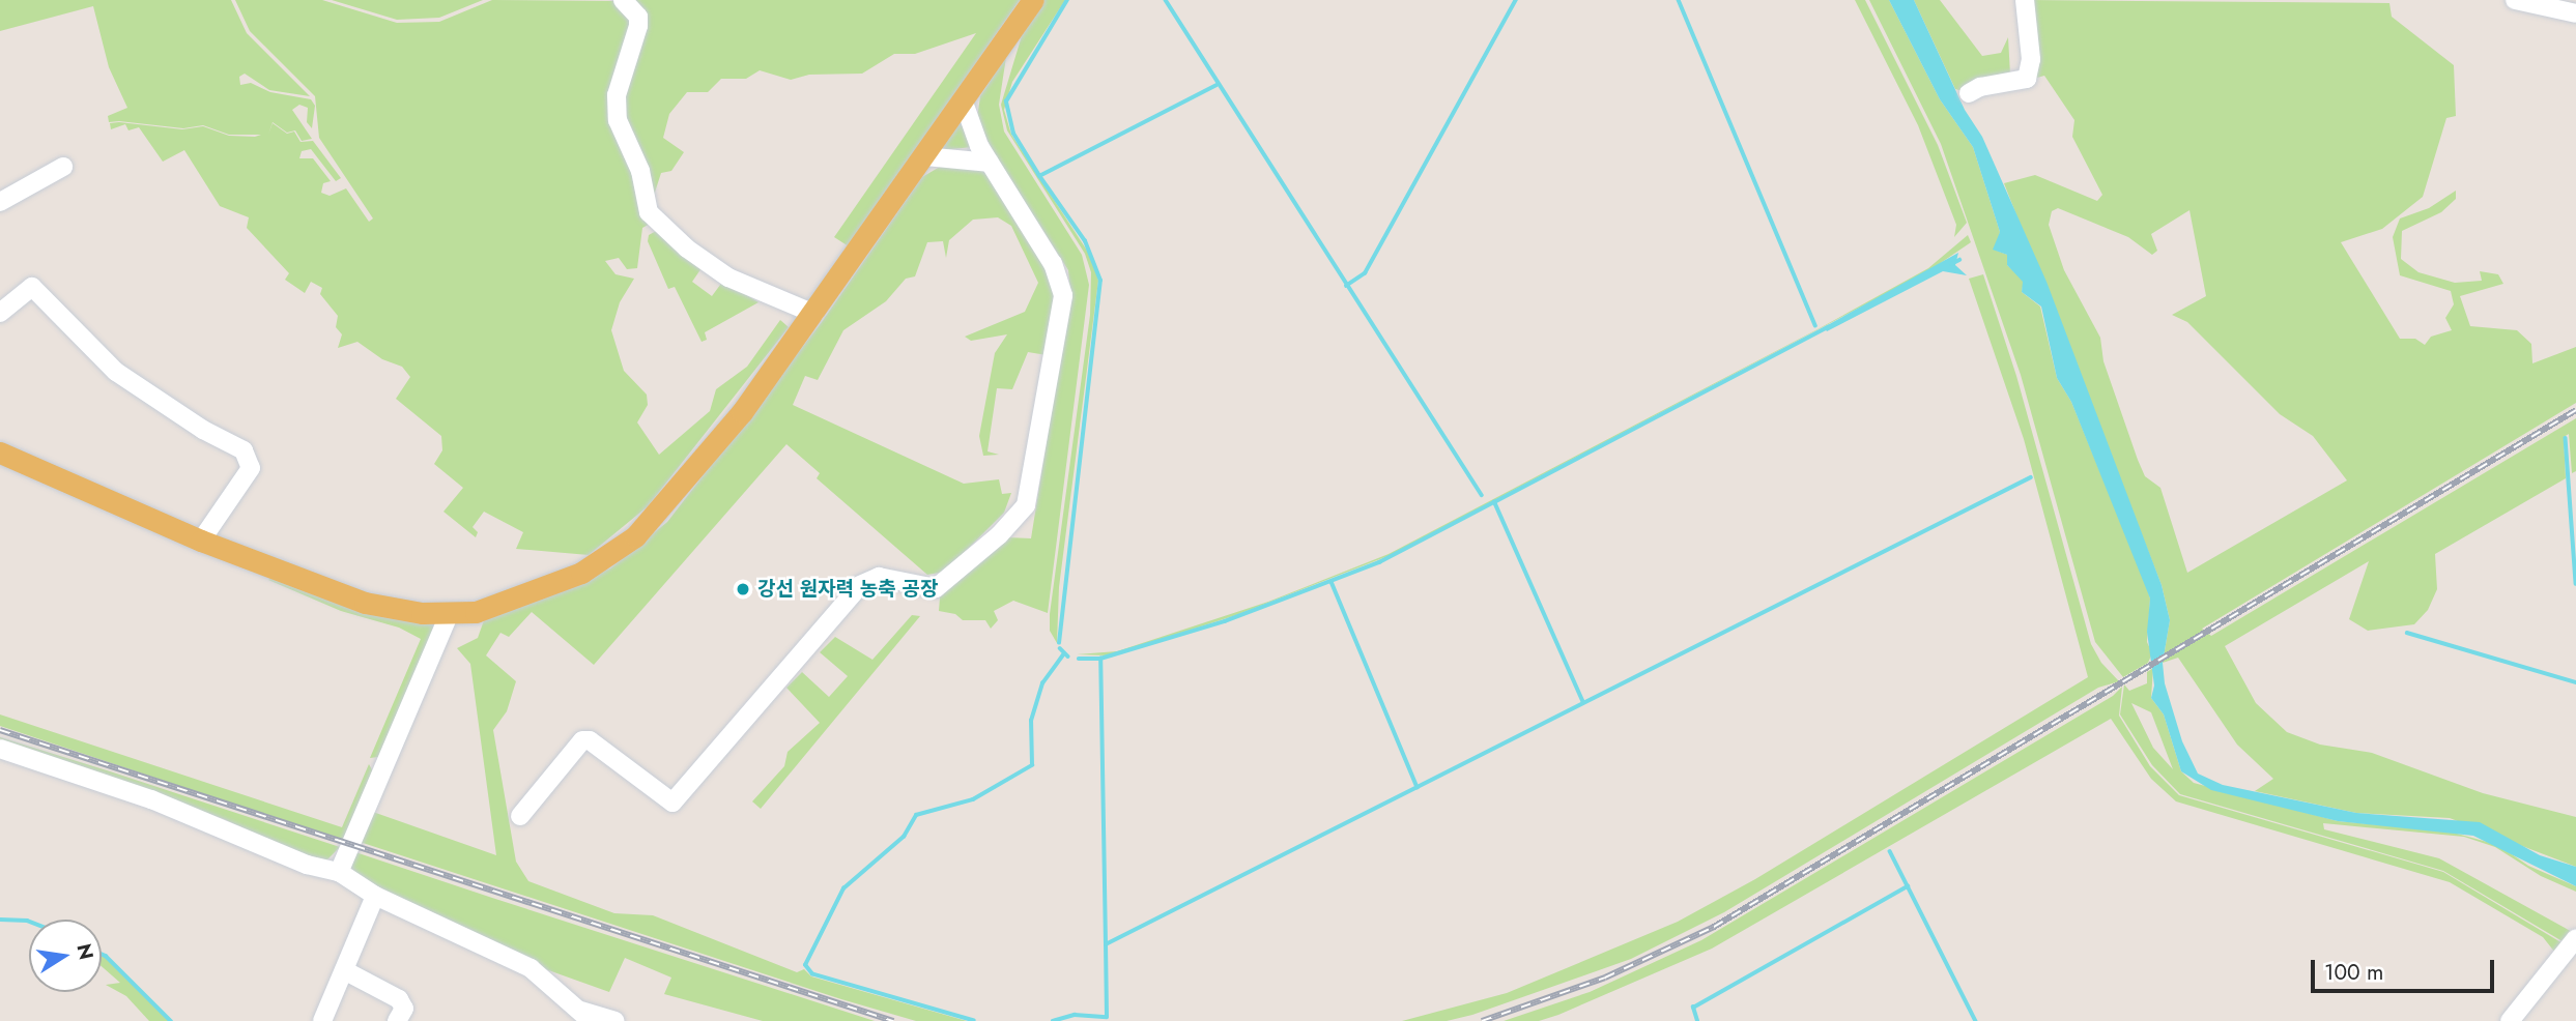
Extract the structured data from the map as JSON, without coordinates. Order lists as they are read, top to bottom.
{
  "places": ["강선 원자력 농축 공장"],
  "scale_bar": "100 m",
  "north": "right"
}
